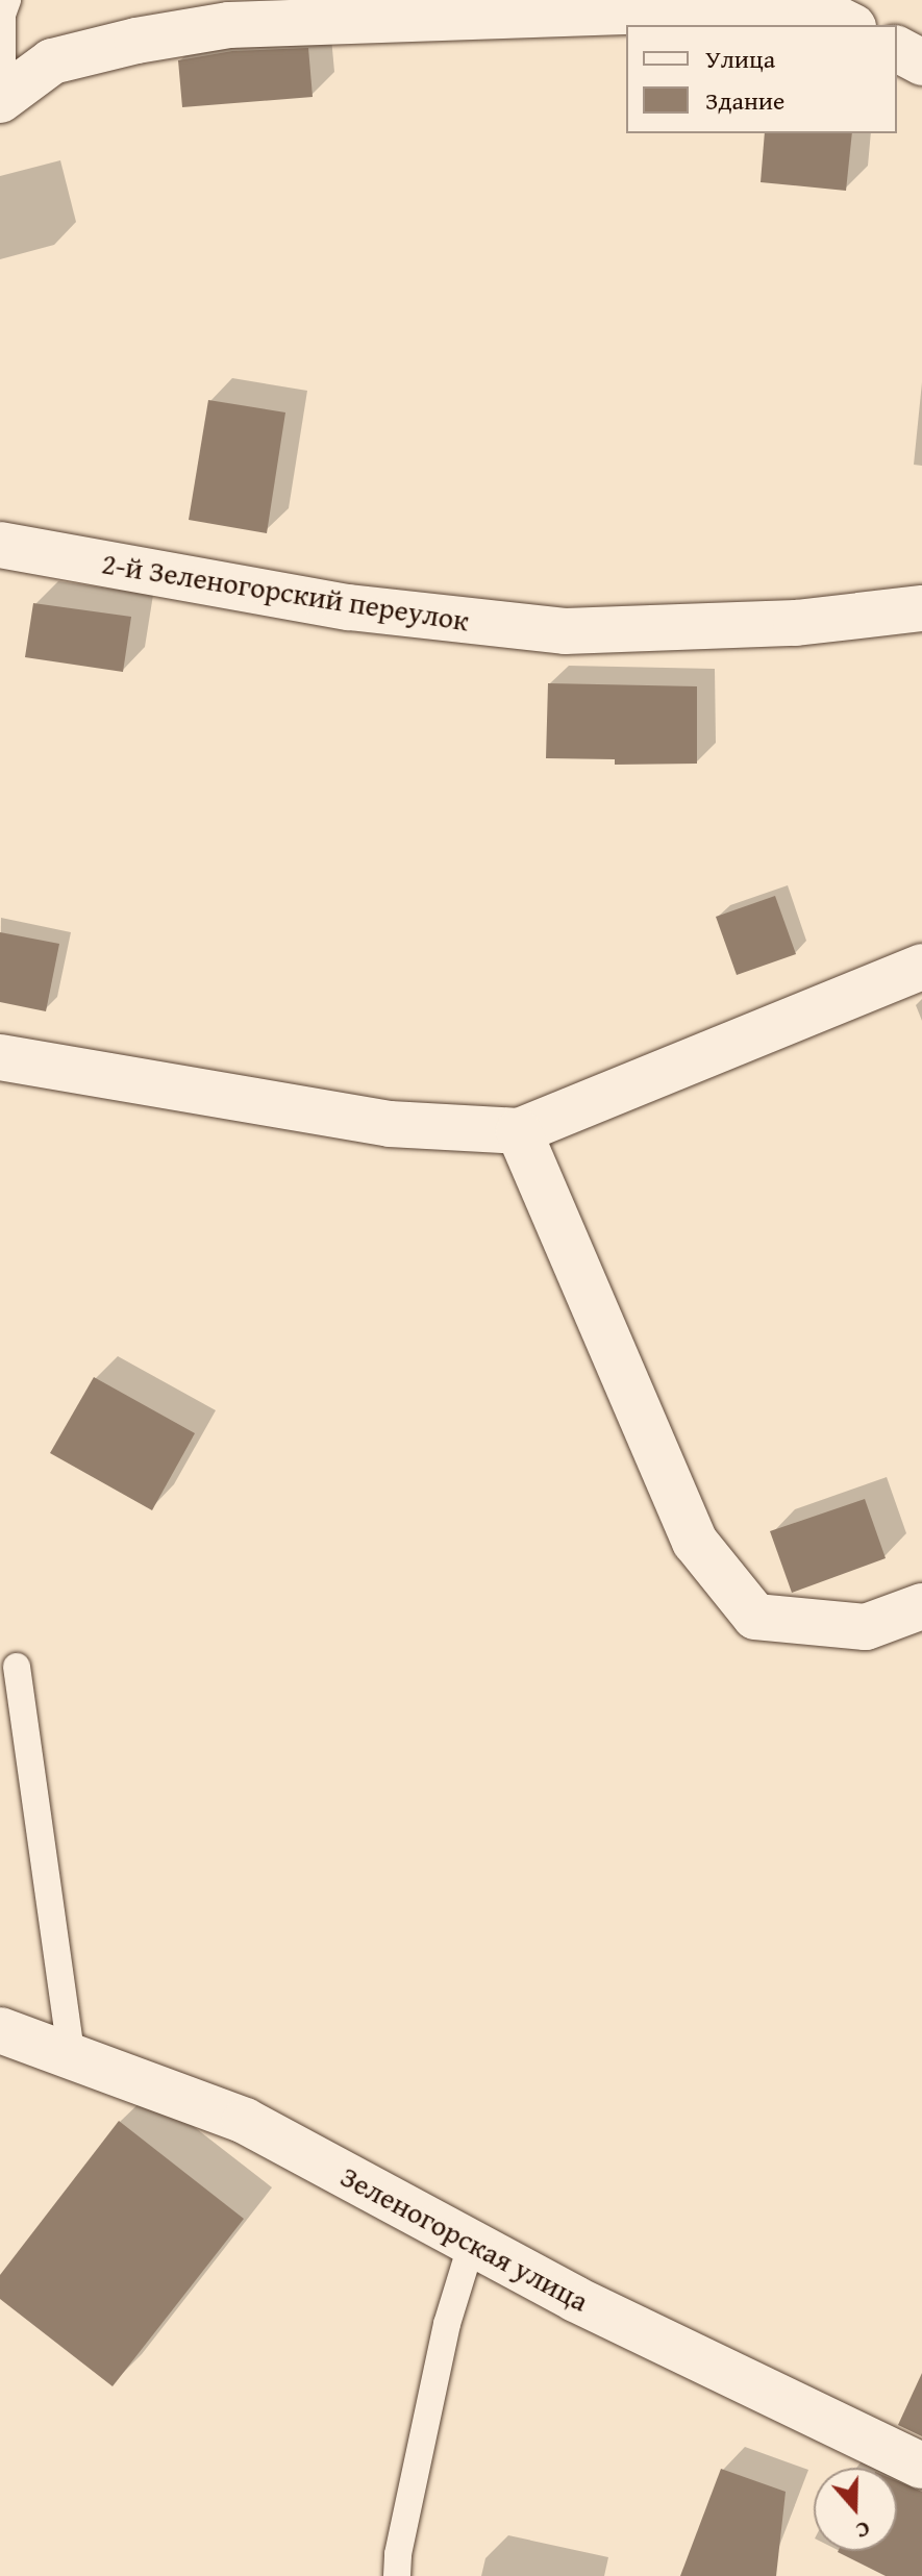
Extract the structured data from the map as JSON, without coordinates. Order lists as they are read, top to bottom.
{
  "streets": {
    "street": ["2-й Зеленогорский переулок", "Зеленогорская улица"]
  },
  "legend": ["Улица", "Здание"],
  "north": "bottom"
}
